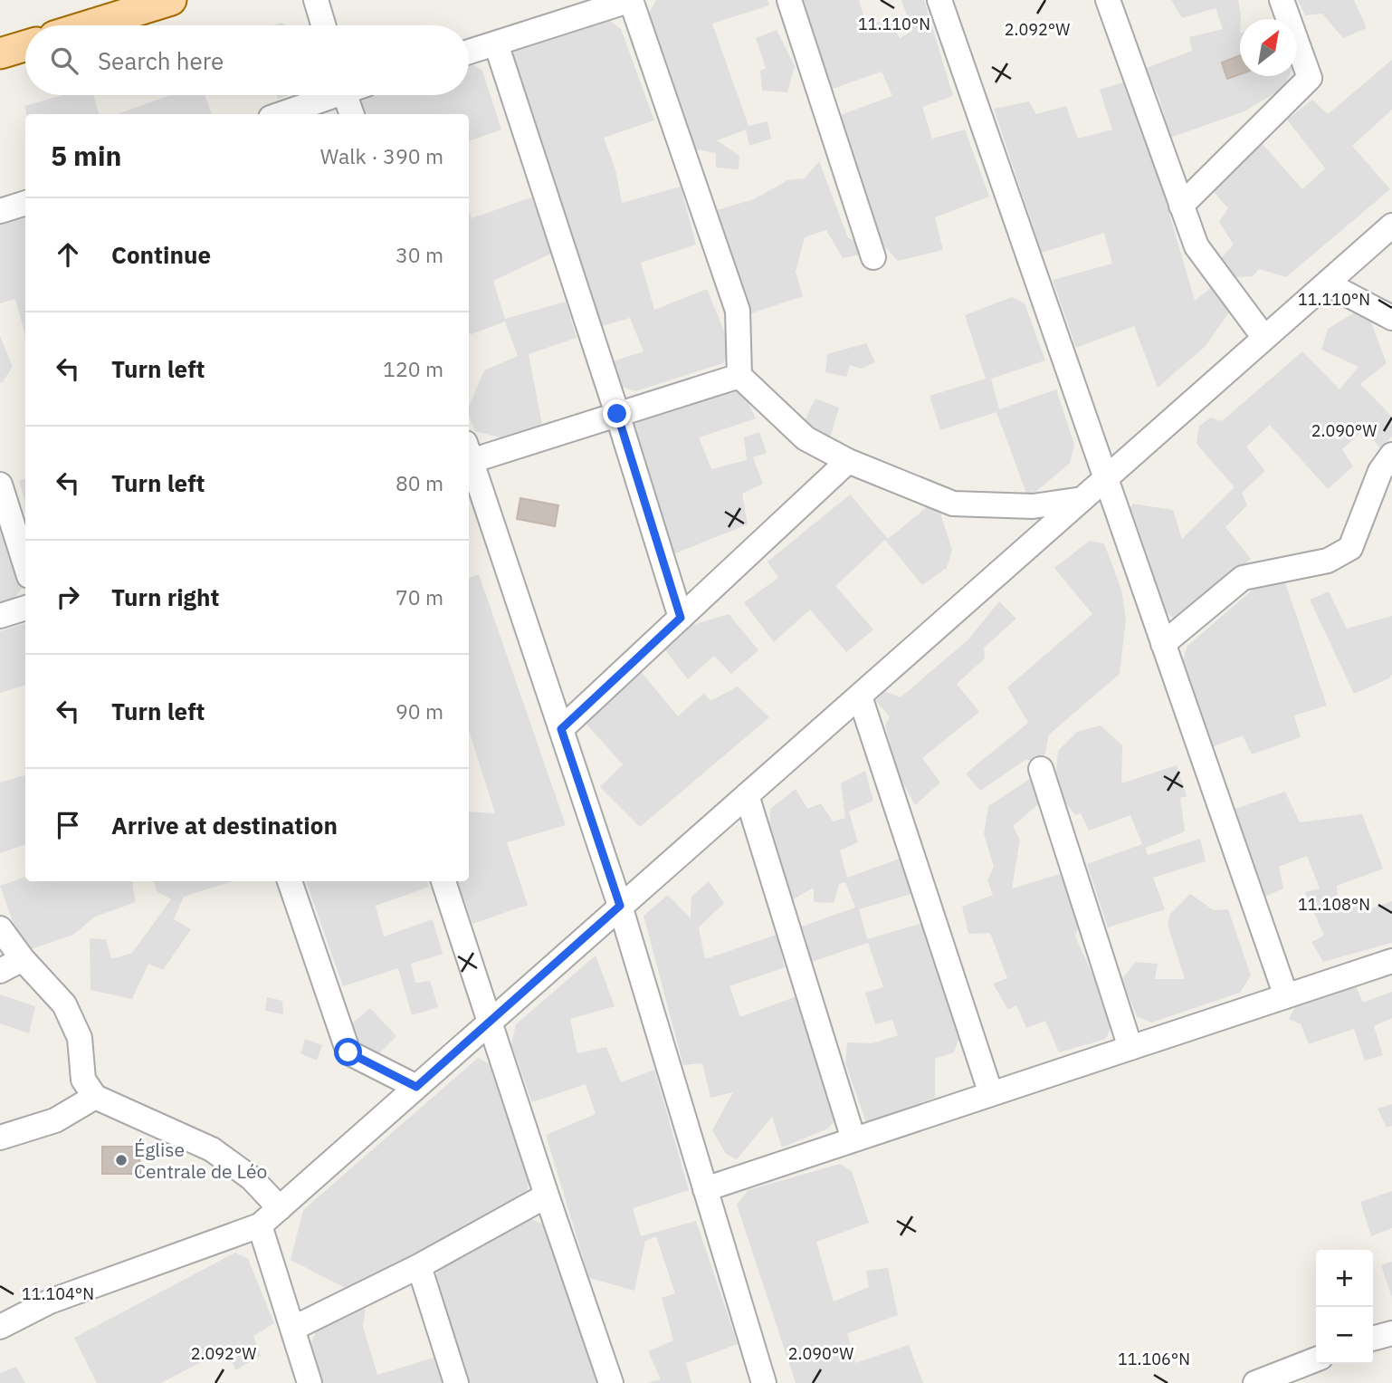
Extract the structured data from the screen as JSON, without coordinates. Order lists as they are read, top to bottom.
{
  "places": ["Église Centrale de Léo"],
  "north": "top right",
  "page": {
    "search": "Search here",
    "heading": ["5 min", "Walk · 390 m"],
    "list": [
      ["Continue", "30 m"],
      ["Turn left", "120 m"],
      ["Turn left", "80 m"],
      ["Turn right", "70 m"],
      ["Turn left", "90 m"],
      "Arrive at destination"
    ],
    "map_buttons": ["+", "−"]
  },
  "coordinates": [
    "11.110°N",
    "2.092°W",
    "2.090°W",
    "11.108°N",
    "11.104°N",
    "11.106°N"
  ]
}
